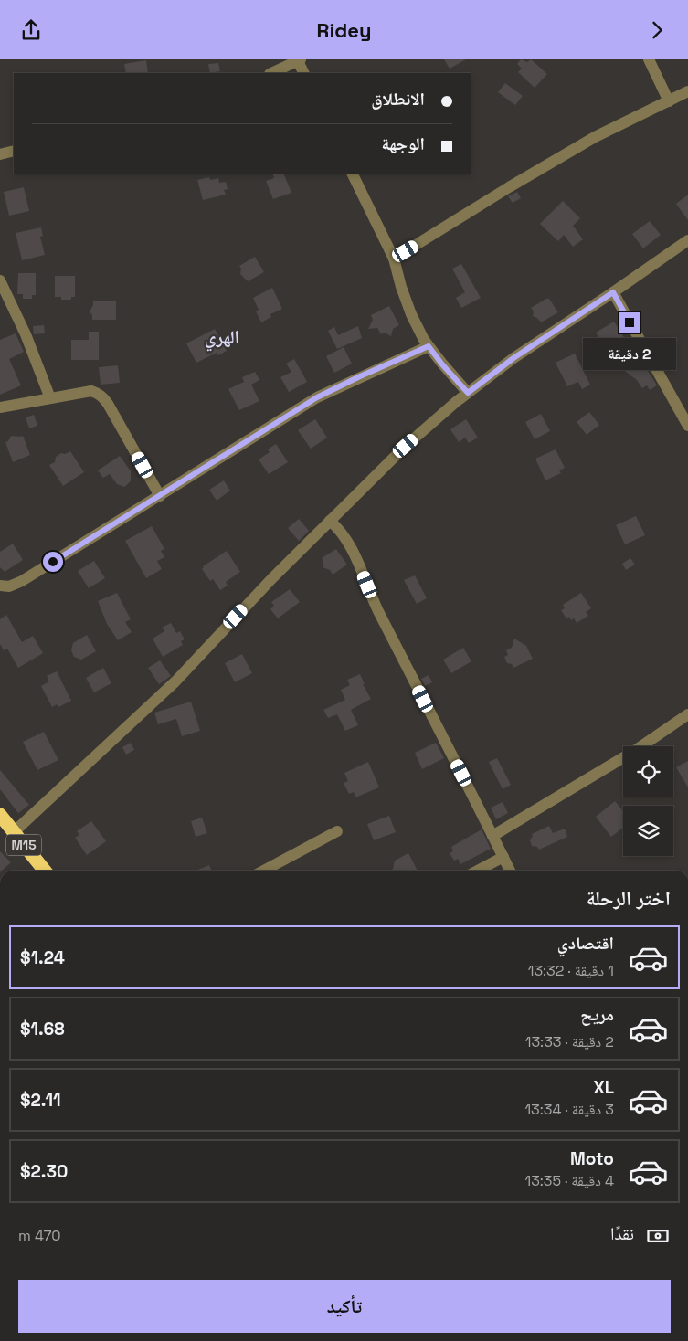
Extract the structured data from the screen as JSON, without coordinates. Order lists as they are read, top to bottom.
{
  "streets": {
    "highway": ["M15"]
  },
  "districts": ["الهري"],
  "page": {
    "header": "Ridey",
    "banner": ["الانطلاق", "الوجهة"],
    "bubble": "2 دقيقة",
    "heading": "اختر الرحلة",
    "list": [
      {
        "name": "اقتصادي",
        "note": "1 دقيقة · 13:32",
        "value": "$1.24"
      },
      {
        "name": "مريح",
        "note": "2 دقيقة · 13:33",
        "value": "$1.68"
      },
      {
        "name": "XL",
        "note": "3 دقيقة · 13:34",
        "value": "$2.11"
      },
      {
        "name": "Moto",
        "note": "4 دقيقة · 13:35",
        "value": "$2.30"
      }
    ],
    "pay": ["نقدًا", "470 m"],
    "buttons": "تأكيد"
  }
}
